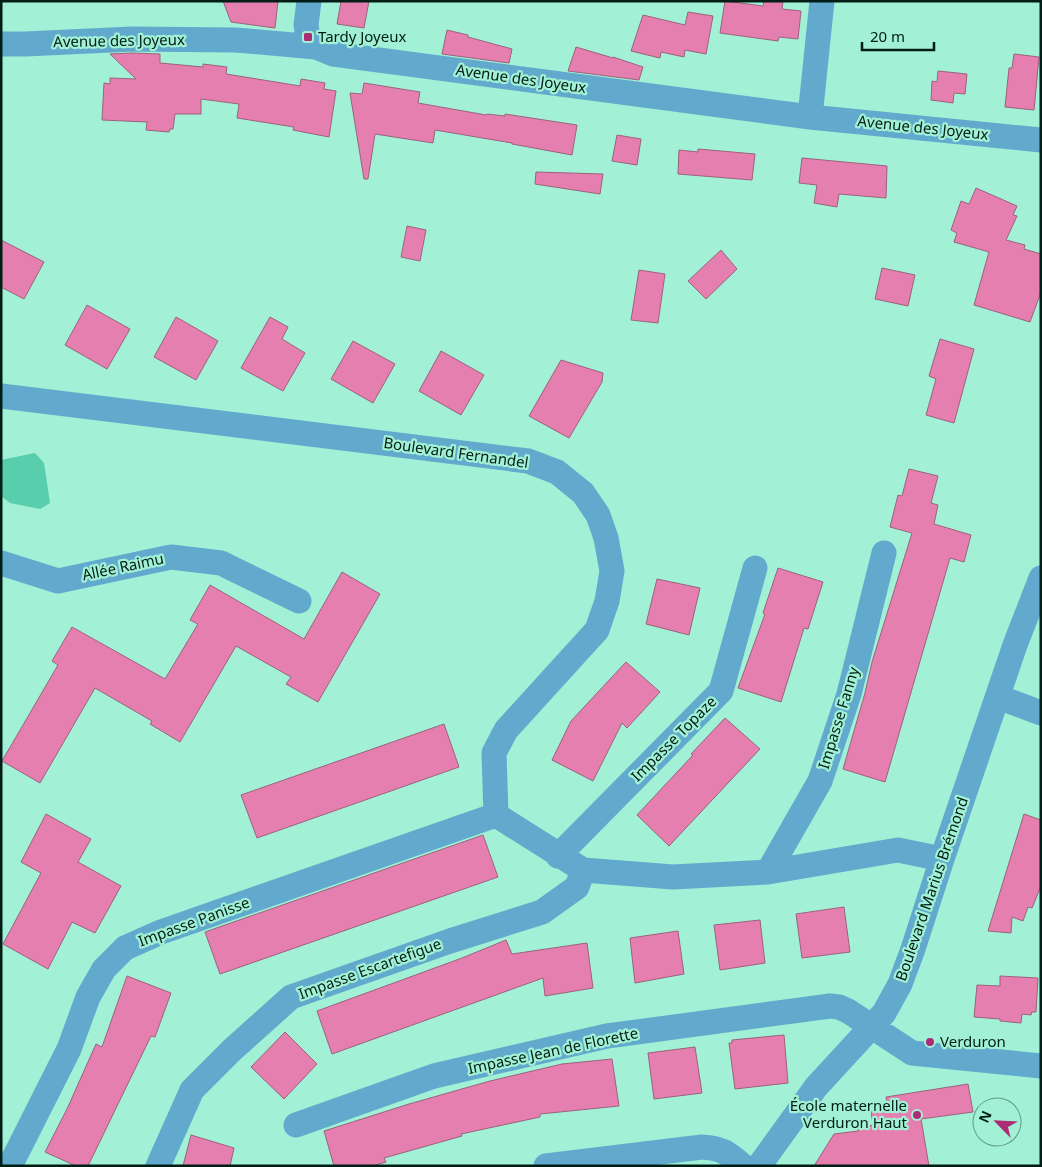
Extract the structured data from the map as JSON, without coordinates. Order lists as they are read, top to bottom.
{
  "streets": {
    "street": [
      "Avenue des Joyeux",
      "Boulevard Fernandel",
      "Allée Raimu",
      "Impasse Fanny",
      "Impasse Topaze",
      "Boulevard Marius Brémond",
      "Impasse Panisse",
      "Impasse Escartefigue",
      "Impasse Jean de Florette"
    ]
  },
  "crossings": [
    ["Boulevard Fernandel", "Impasse Panisse"],
    ["Boulevard Marius Brémond", "Impasse Jean de Florette"]
  ],
  "places": {
    "transit": ["Tardy Joyeux"],
    "other": ["Verduron", "École maternelle Verduron Haut"]
  },
  "scale_bar": "20 m",
  "north": "top left"
}
